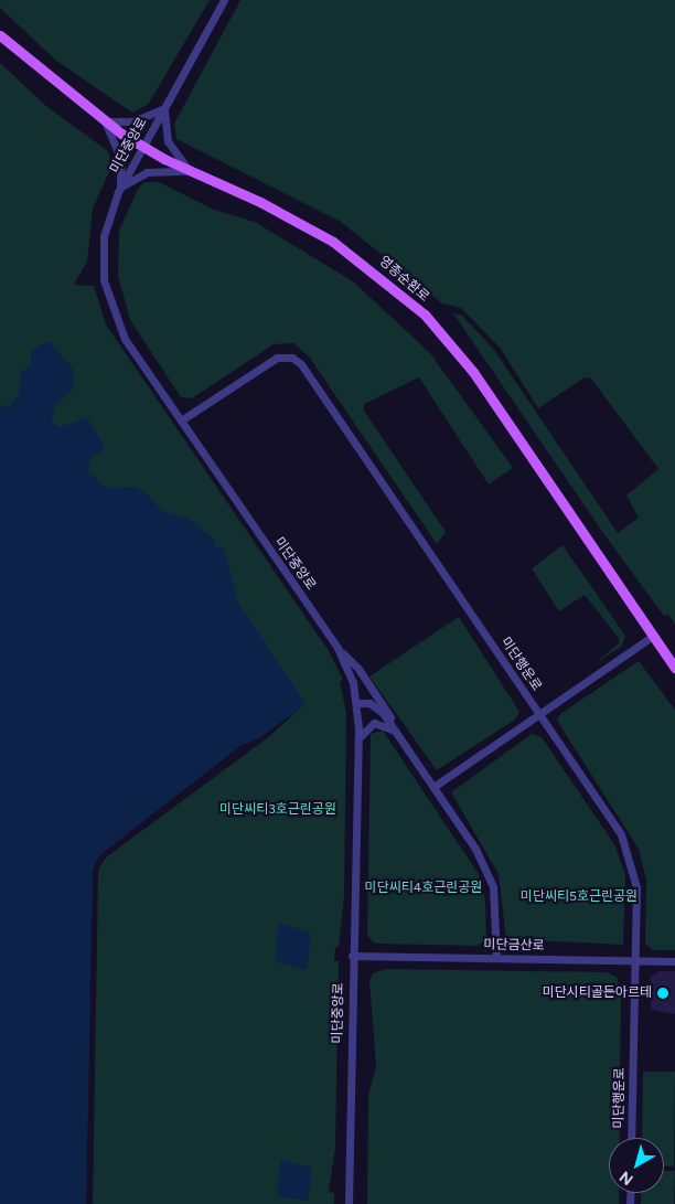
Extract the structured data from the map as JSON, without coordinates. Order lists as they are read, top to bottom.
{
  "streets": {
    "main road": ["영종순환로"],
    "street": ["미단중앙로", "미단행운로", "미단금산로"]
  },
  "crossings": [
    ["미단중앙로", "영종순환로"],
    ["미단중앙로", "미단행운로"],
    ["미단중앙로", "미단금산로"],
    ["미단행운로", "미단금산로"]
  ],
  "parks": ["미단씨티3호근린공원", "미단씨티4호근린공원", "미단씨티5호근린공원"],
  "places": ["미단시티골든아르테"],
  "north": "bottom left"
}
